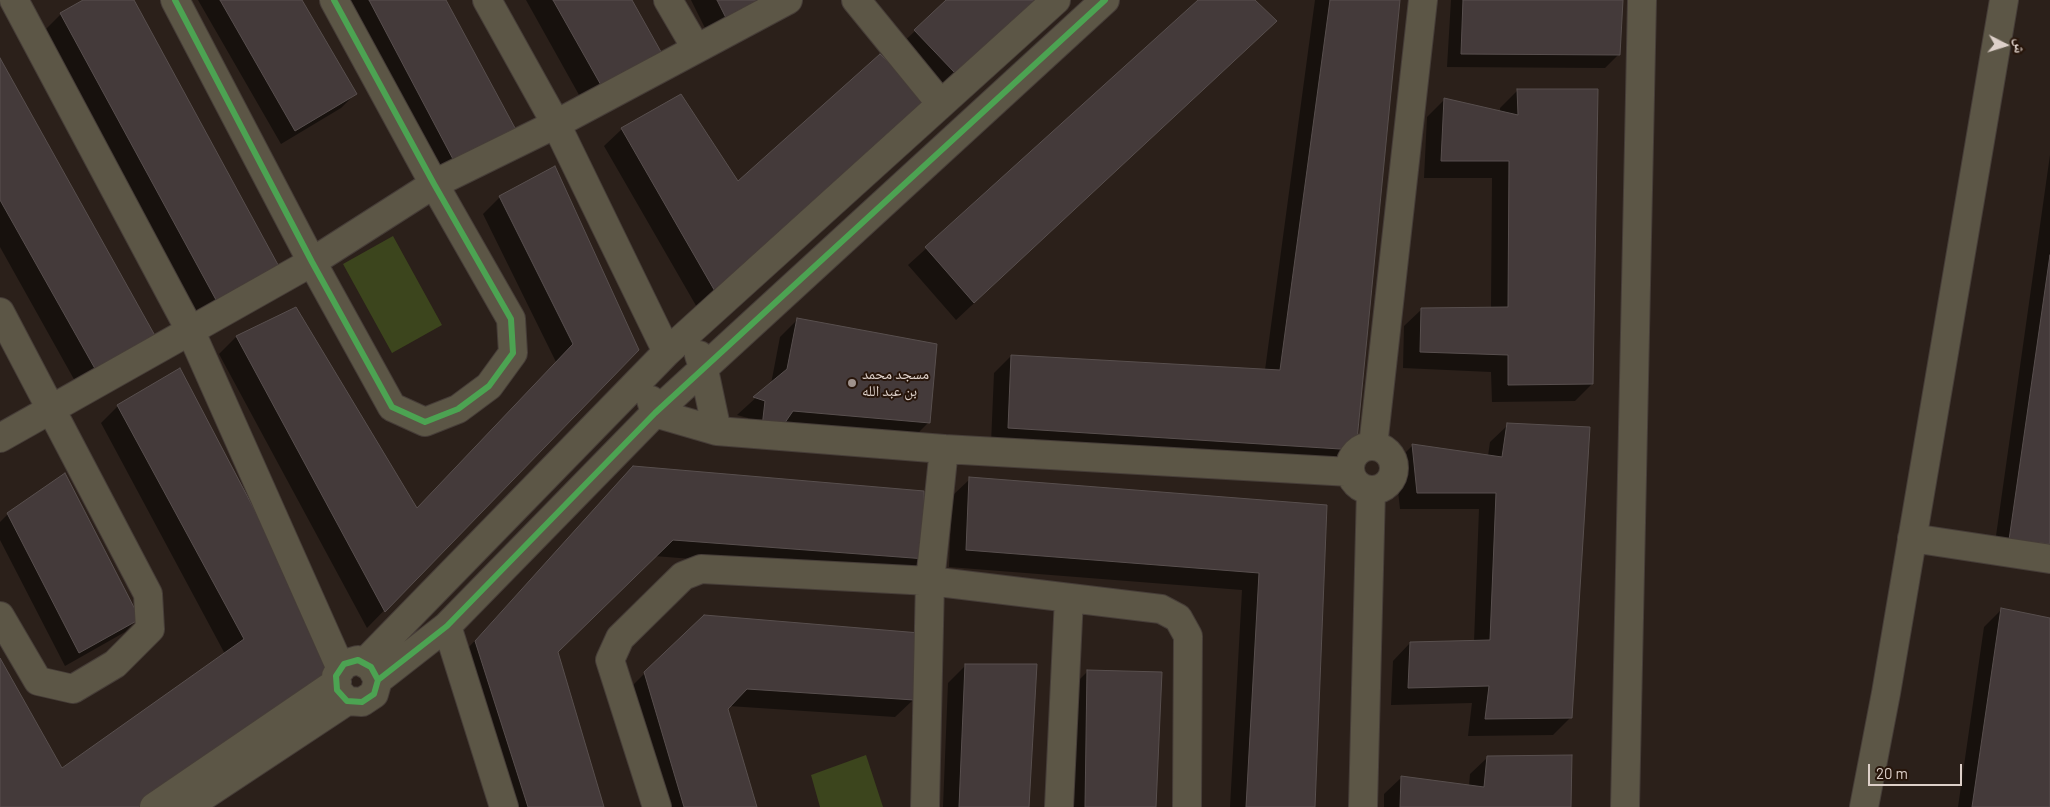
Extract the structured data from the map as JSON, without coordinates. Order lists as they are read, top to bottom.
{
  "places": ["مسجد محمد بن عبد الله"],
  "scale_bar": "20 m",
  "north": "right"
}
